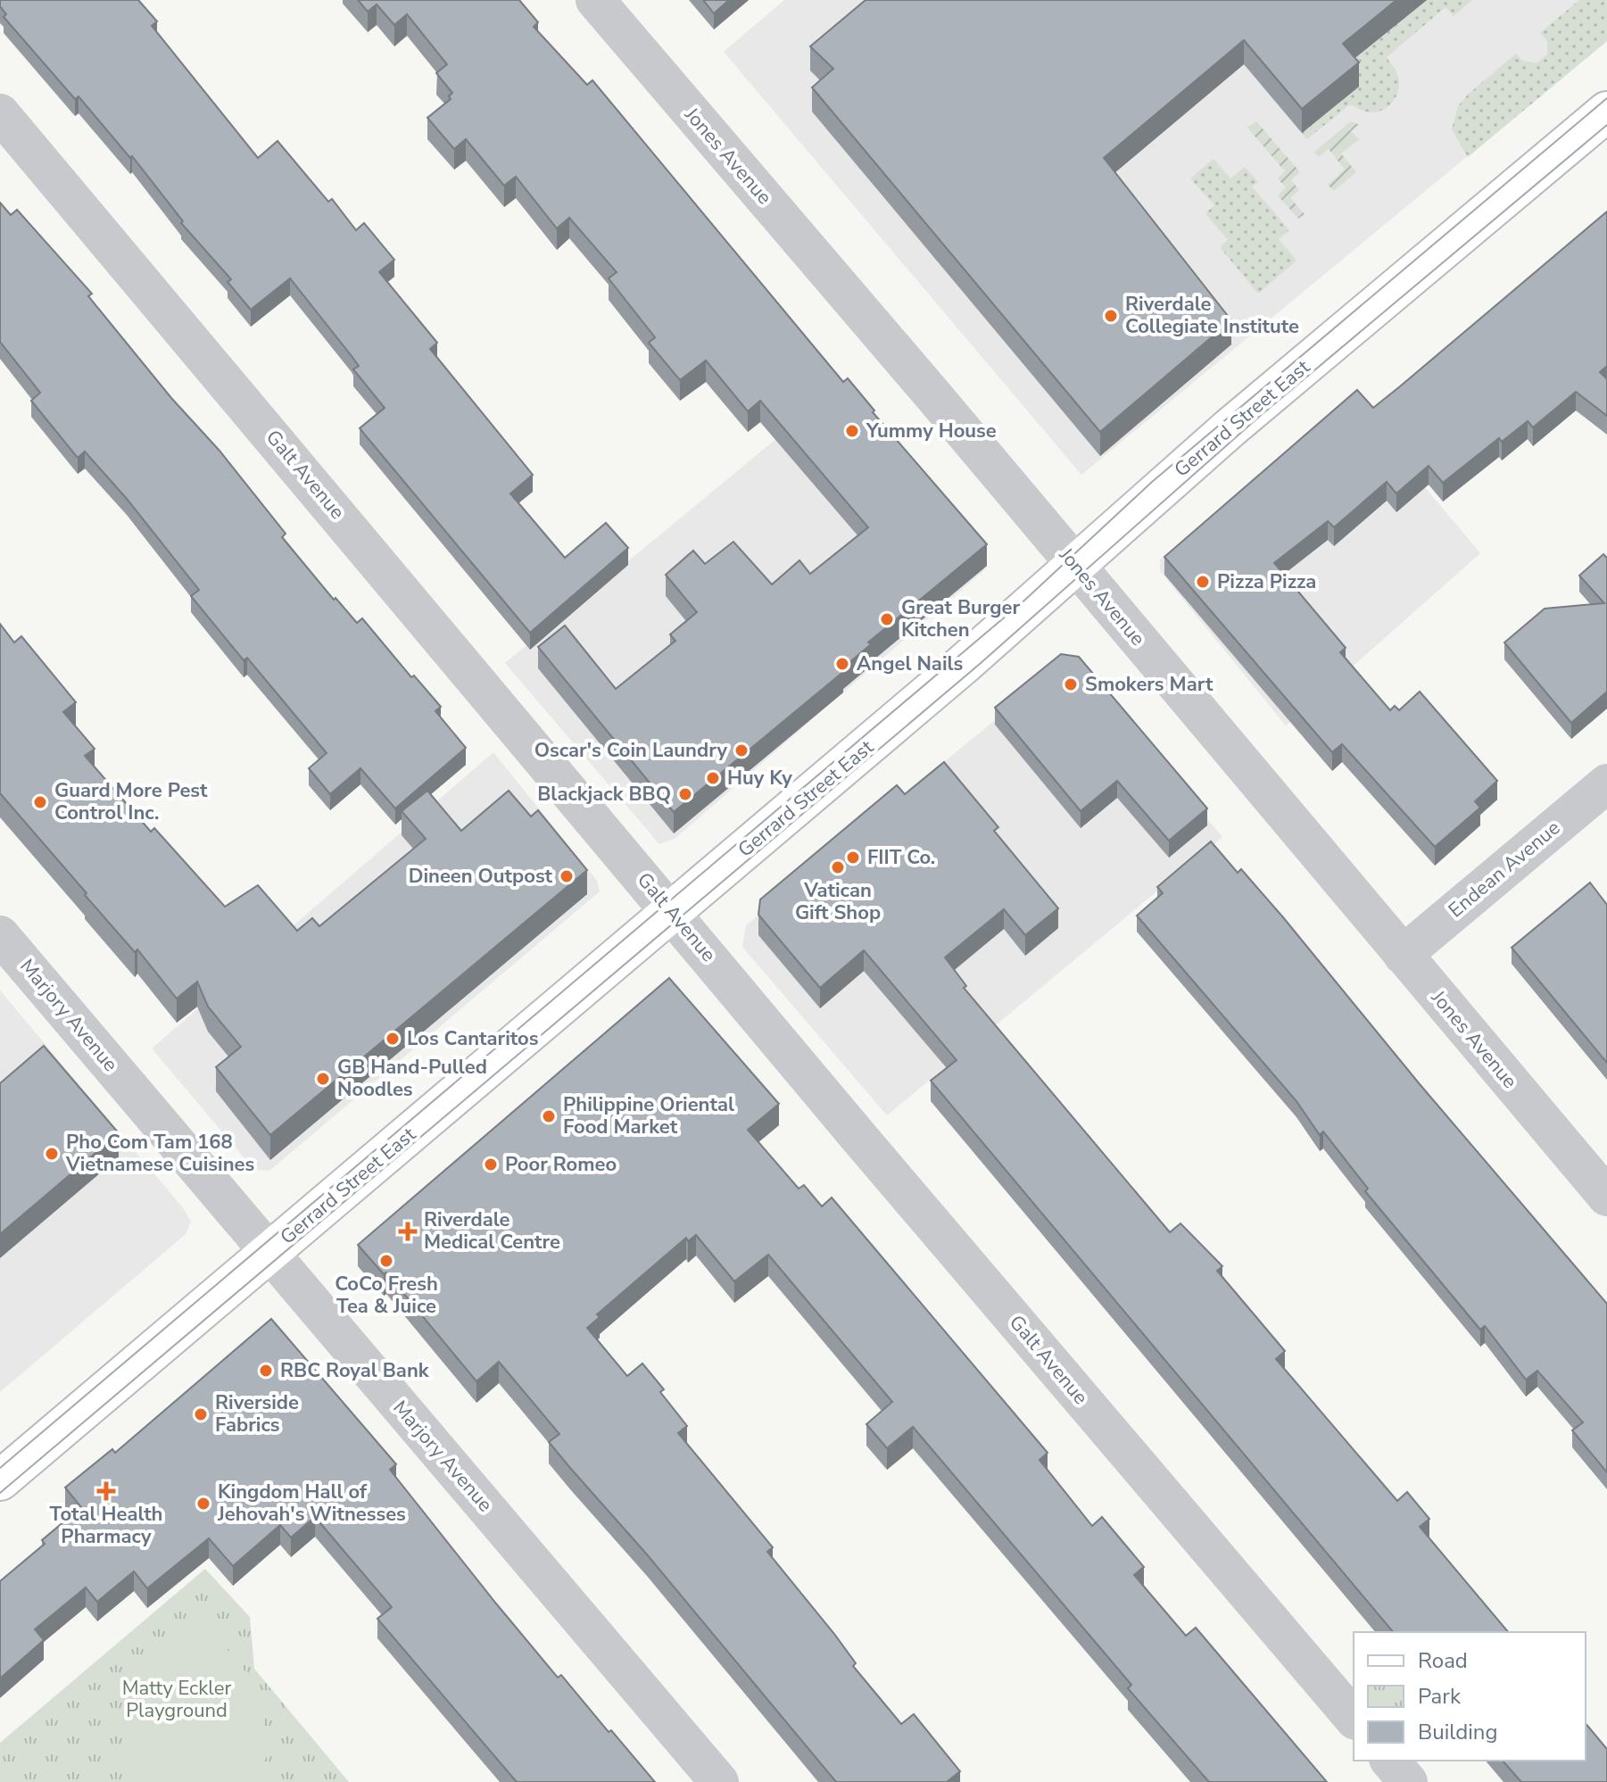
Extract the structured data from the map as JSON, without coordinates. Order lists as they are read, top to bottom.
{
  "streets": {
    "main road": ["Gerrard Street East"],
    "street": [
      "Jones Avenue",
      "Galt Avenue",
      "Endean Avenue",
      "Marjory Avenue"
    ]
  },
  "crossings": [
    ["Jones Avenue", "Gerrard Street East"],
    ["Jones Avenue", "Endean Avenue"],
    ["Gerrard Street East", "Galt Avenue"],
    ["Gerrard Street East", "Marjory Avenue"]
  ],
  "parks": ["Matty Eckler Playground"],
  "places": {
    "other": [
      "Riverdale Collegiate Institute",
      "Yummy House",
      "Pizza Pizza",
      "Great Burger Kitchen",
      "Angel Nails",
      "Smokers Mart",
      "Oscar's Coin Laundry",
      "Huy Ky",
      "Blackjack BBQ",
      "Guard More Pest Control Inc.",
      "FIIT Co.",
      "Vatican Gift Shop",
      "Dineen Outpost",
      "Los Cantaritos",
      "GB Hand-Pulled Noodles",
      "Philippine Oriental Food Market",
      "Pho Com Tam 168 Vietnamese Cuisines",
      "Poor Romeo",
      "CoCo Fresh Tea & Juice",
      "RBC Royal Bank",
      "Riverside Fabrics",
      "Kingdom Hall of Jehovah's Witnesses"
    ],
    "health": ["Riverdale Medical Centre", "Total Health Pharmacy"]
  },
  "legend": ["Road", "Park", "Building"]
}
